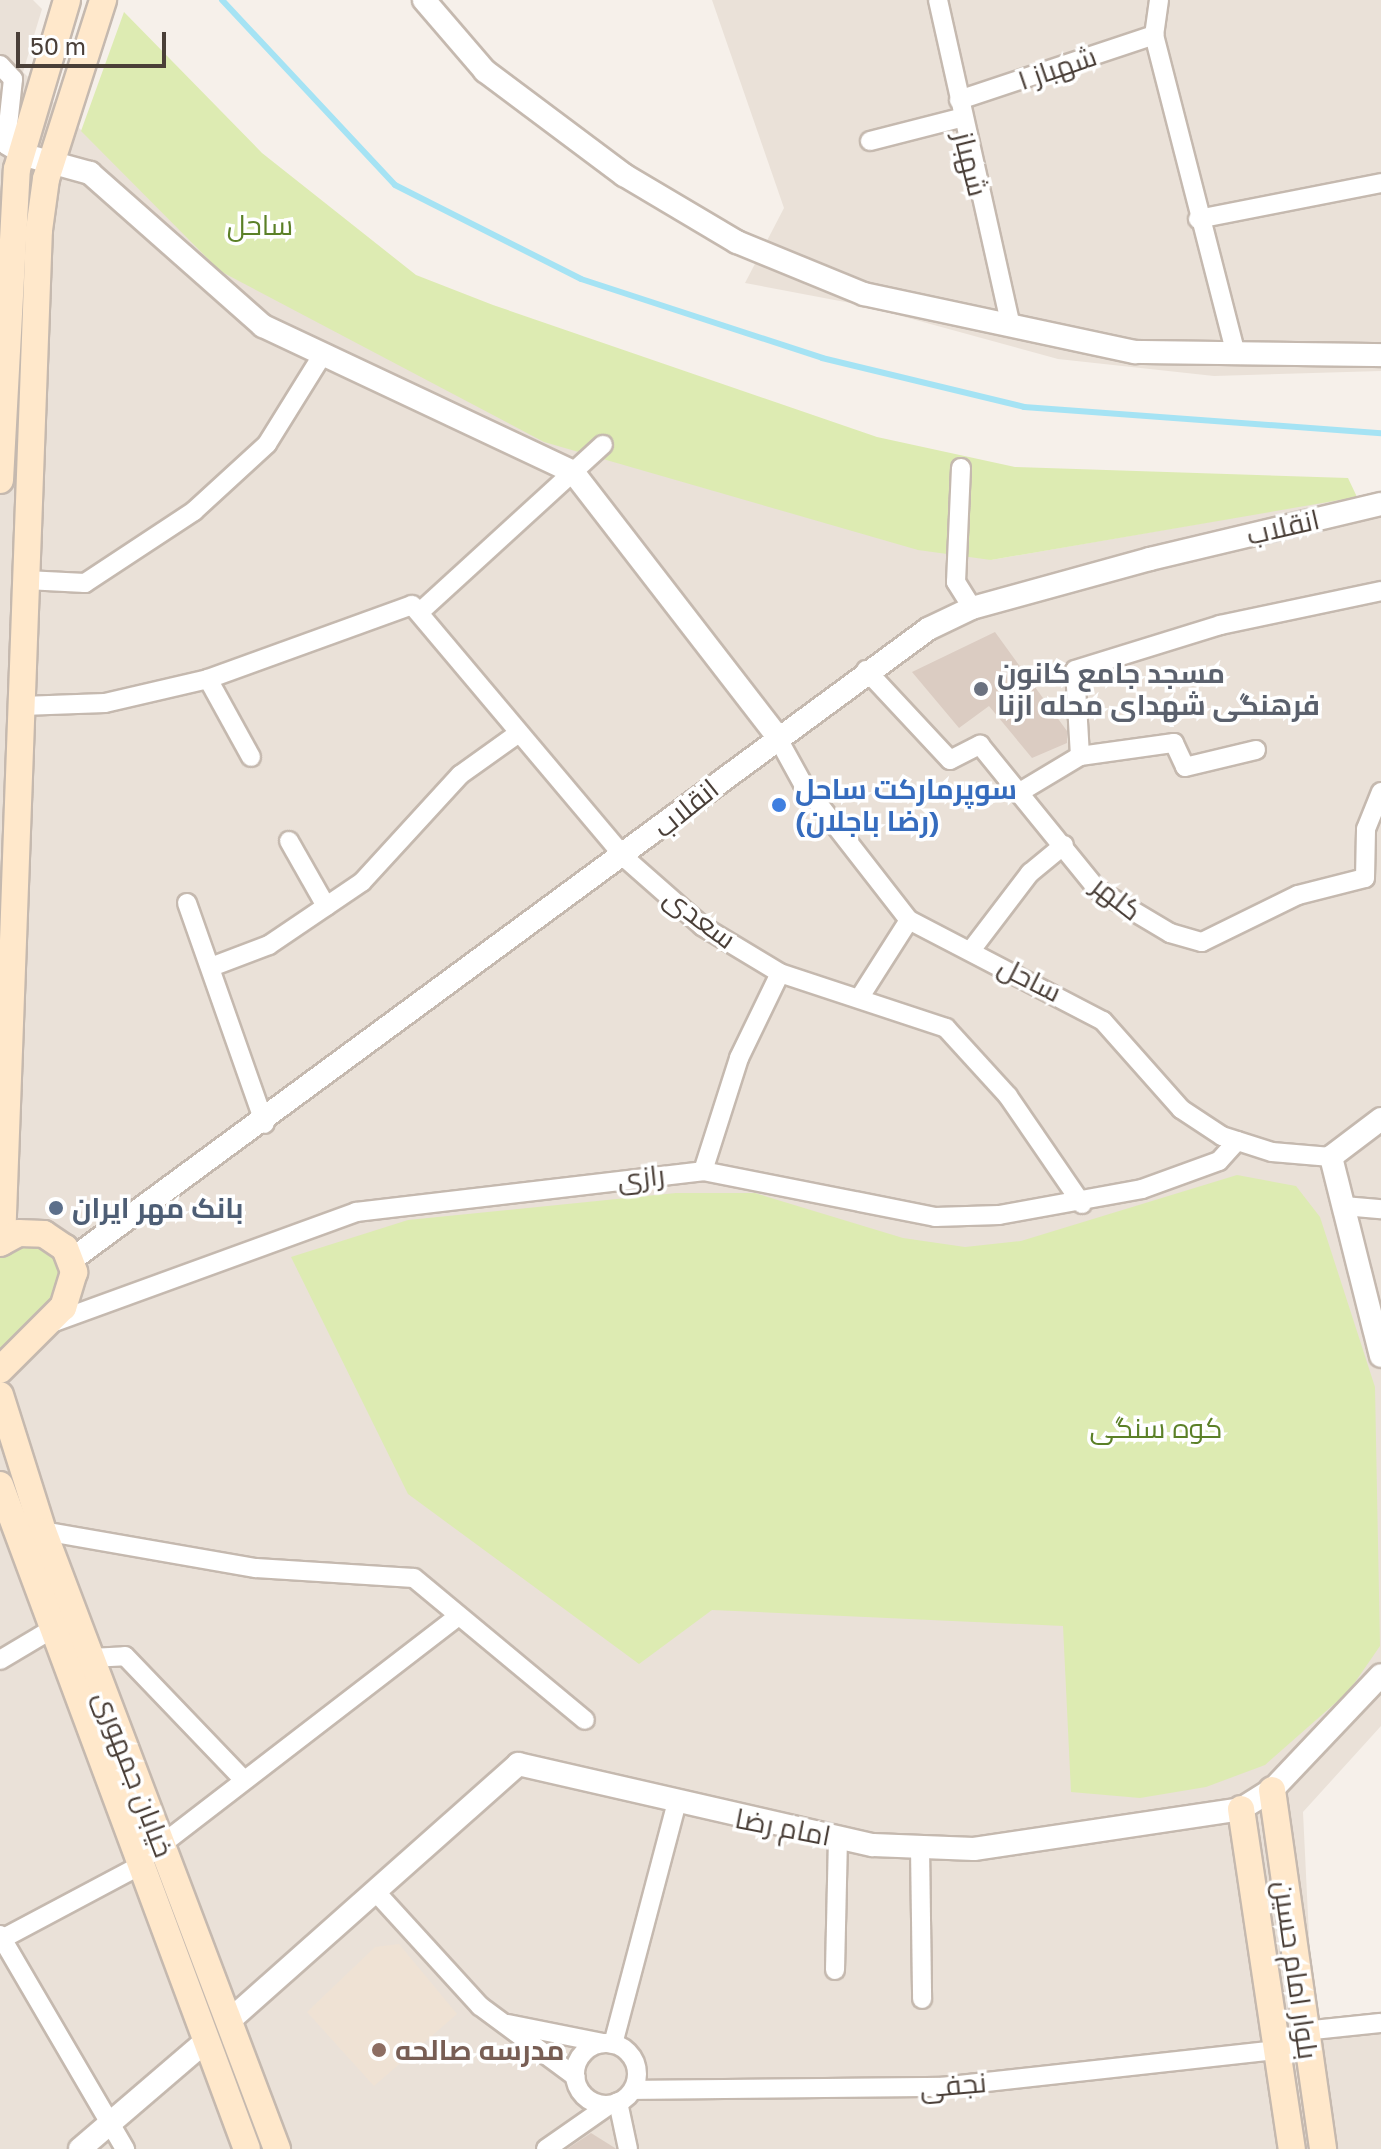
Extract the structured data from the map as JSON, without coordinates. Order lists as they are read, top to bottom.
{
  "streets": {
    "main road": ["خیابان جمهوری", "بلوار امام حسین"],
    "street": [
      "شهباز ۱",
      "شهباز",
      "انقلاب",
      "کلهر",
      "سعدی",
      "ساحل",
      "رازی",
      "امام رضا",
      "نجفی"
    ]
  },
  "crossings": [
    ["شهباز ۱", "شهباز"],
    ["انقلاب", "کلهر"],
    ["انقلاب", "سعدی"],
    ["انقلاب", "ساحل"],
    ["سعدی", "رازی"],
    ["ساحل", "رازی"],
    ["خیابان جمهوری", "امام رضا"],
    ["امام رضا", "بلوار امام حسین"],
    ["بلوار امام حسین", "نجفی"]
  ],
  "parks": ["ساحل", "کوه سنگی"],
  "places": [
    "مسجد جامع کانون فرهنگی شهدای محله ازنا",
    "سوپرمارکت ساحل (رضا باجلان)",
    "بانک مهر ایران",
    "مدرسه صالحه"
  ],
  "scale_bar": "50 m"
}
